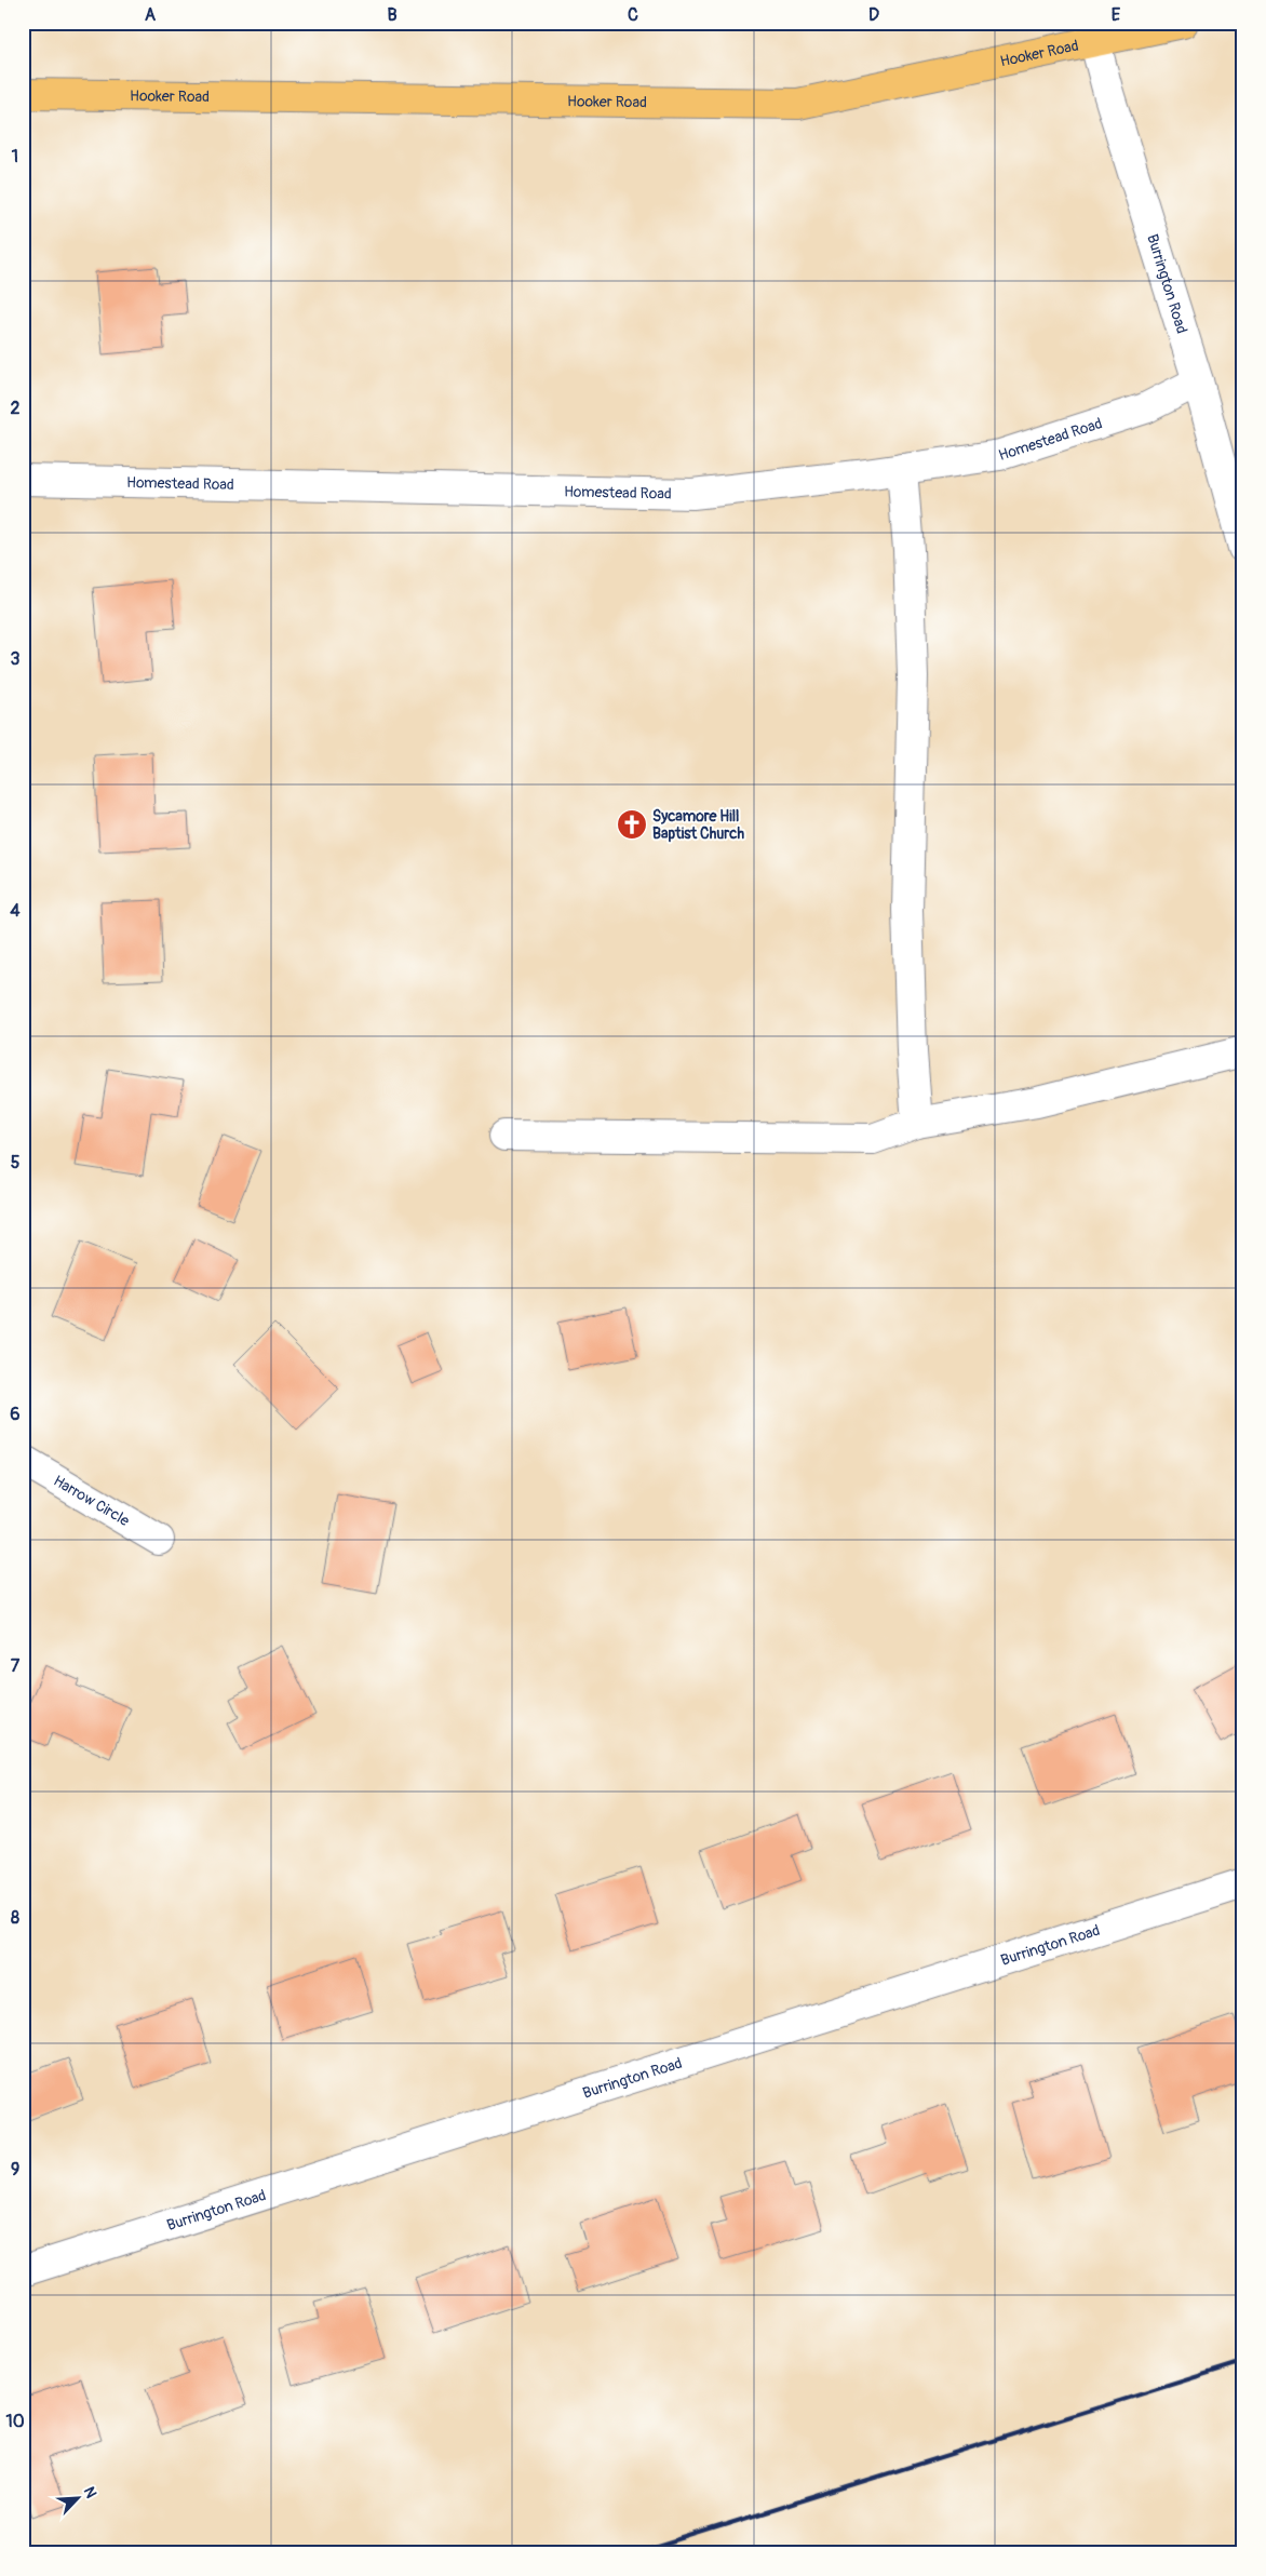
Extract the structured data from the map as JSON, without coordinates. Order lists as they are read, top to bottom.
{
  "streets": {
    "main road": ["Hooker Road"],
    "street": ["Burrington Road", "Homestead Road", "Harrow Circle"]
  },
  "crossings": [
    ["Hooker Road", "Burrington Road"],
    ["Burrington Road", "Homestead Road"]
  ],
  "places": {
    "church": ["Sycamore Hill Baptist Church"]
  },
  "north": "top right",
  "grid": {
    "columns": [
      "A",
      "B",
      "C",
      "D",
      "E"
    ],
    "rows": [
      "1",
      "2",
      "3",
      "4",
      "5",
      "6",
      "7",
      "8",
      "9",
      "10"
    ]
  }
}
